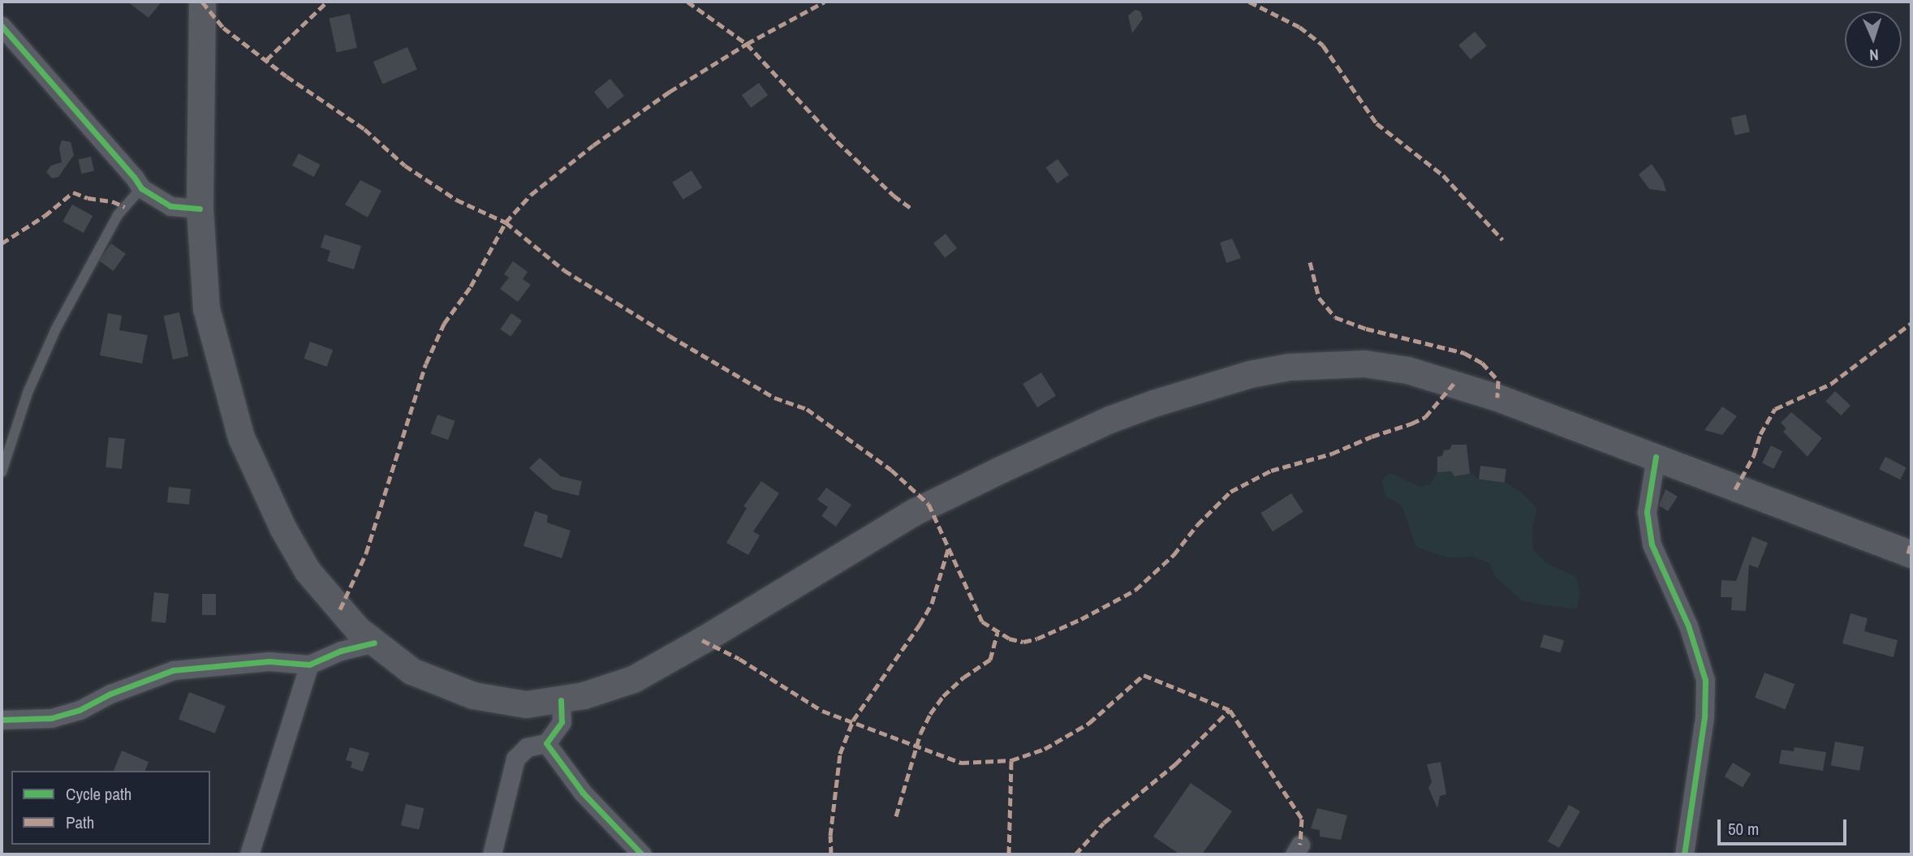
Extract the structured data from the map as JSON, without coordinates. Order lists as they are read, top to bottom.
{
  "legend": ["Cycle path", "Path"],
  "scale_bar": "50 m",
  "north": "bottom"
}
